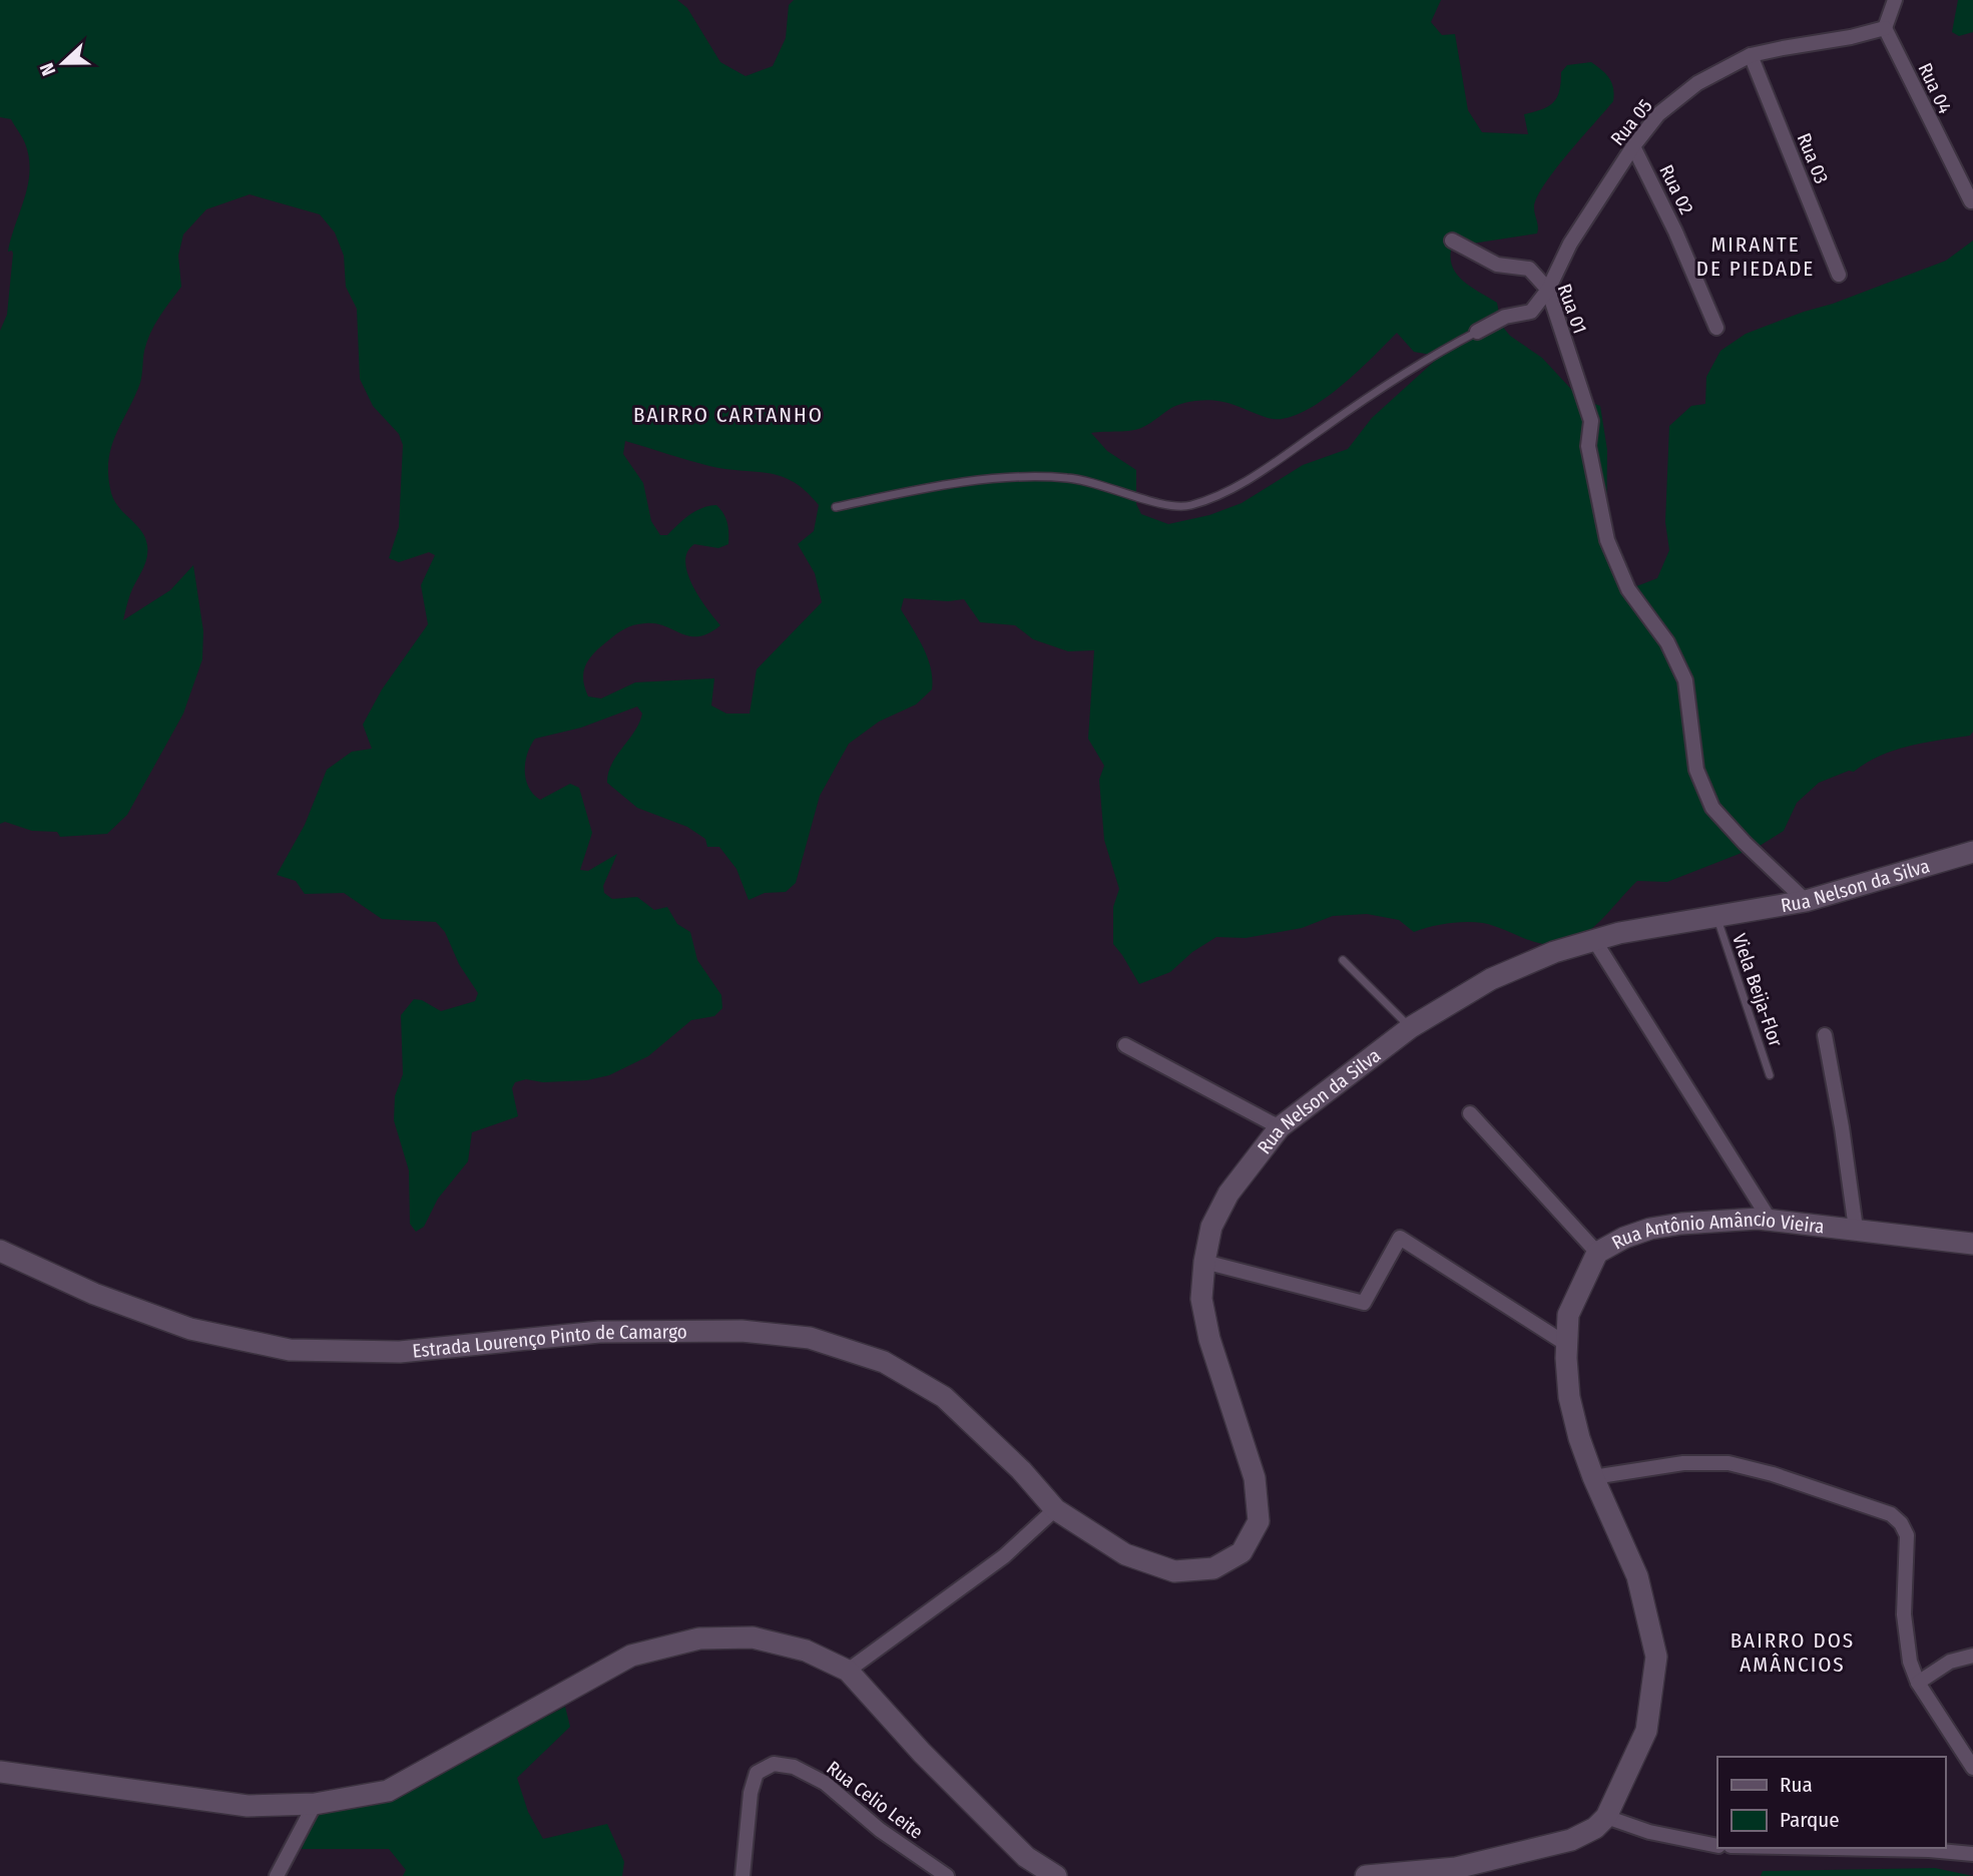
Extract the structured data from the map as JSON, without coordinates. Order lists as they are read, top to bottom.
{
  "streets": {
    "street": [
      "Rua 04",
      "Rua 05",
      "Rua 03",
      "Rua 02",
      "Rua 01",
      "Rua Nelson da Silva",
      "Rua Antônio Amâncio Vieira",
      "Estrada Lourenço Pinto de Camargo",
      "Rua Celio Leite"
    ],
    "lane": ["Viela Beija-Flor"]
  },
  "crossings": [
    ["Rua 04", "Rua 05"],
    ["Rua 05", "Rua 03"],
    ["Rua 05", "Rua 02"],
    ["Rua 05", "Rua 01"],
    ["Rua 01", "Rua Nelson da Silva"],
    ["Rua Nelson da Silva", "Viela Beija-Flor"],
    ["Rua Nelson da Silva", "Estrada Lourenço Pinto de Camargo"]
  ],
  "districts": ["MIRANTE DE PIEDADE", "BAIRRO CARTANHO", "BAIRRO DOS AMÂNCIOS"],
  "legend": ["Rua", "Parque"],
  "north": "left"
}
